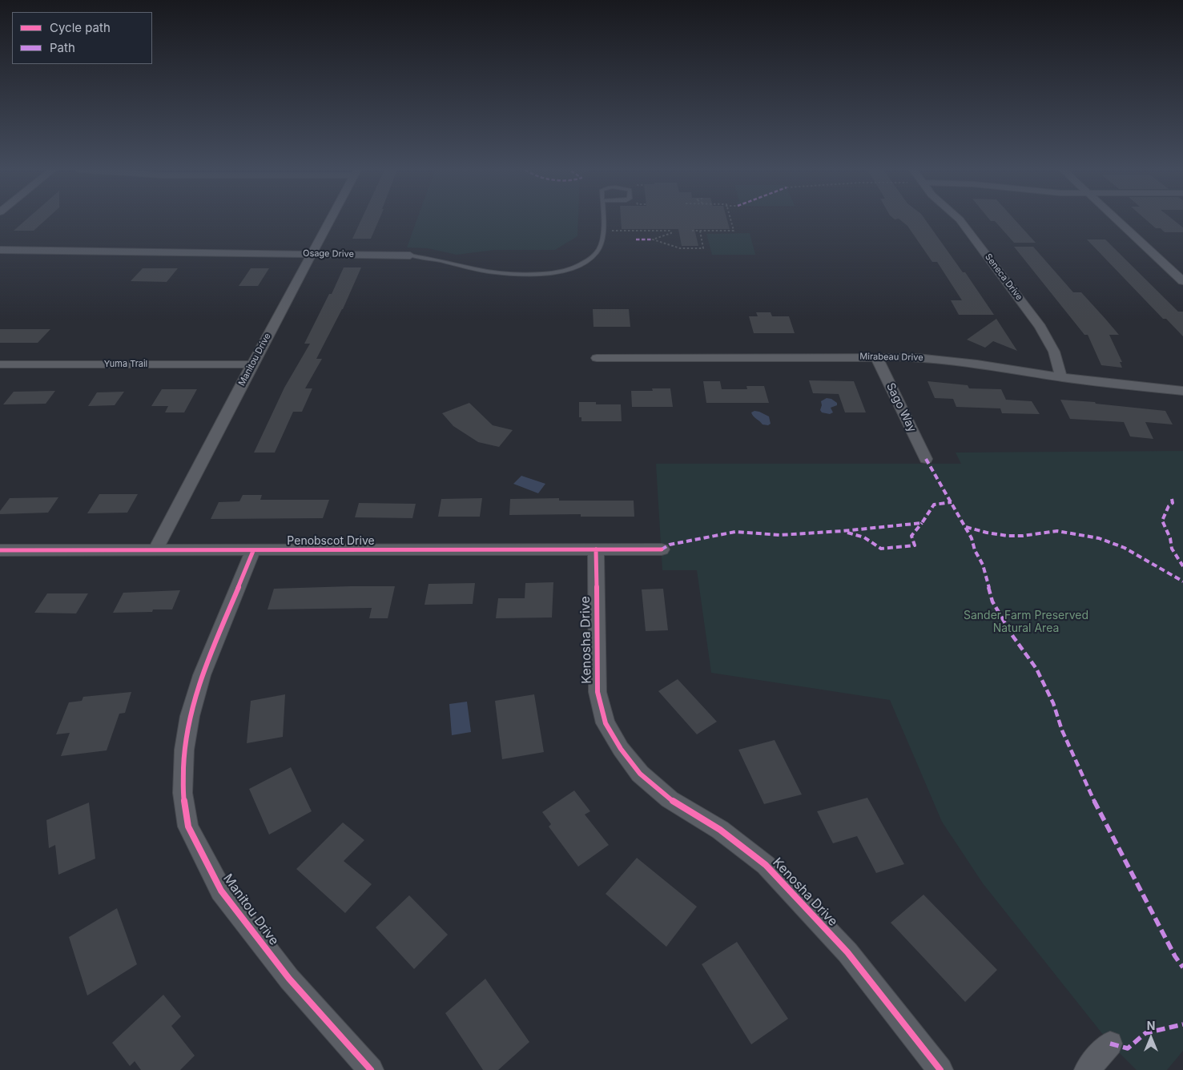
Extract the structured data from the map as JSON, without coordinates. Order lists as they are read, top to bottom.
{
  "streets": {
    "street": [
      "Osage Drive",
      "Seneca Drive",
      "Mirabeau Drive",
      "Manitou Drive",
      "Yuma Trail",
      "Sago Way",
      "Penobscot Drive",
      "Kenosha Drive"
    ]
  },
  "crossings": [
    ["Osage Drive", "Manitou Drive"],
    ["Seneca Drive", "Mirabeau Drive"],
    ["Mirabeau Drive", "Sago Way"],
    ["Manitou Drive", "Yuma Trail"],
    ["Manitou Drive", "Penobscot Drive"],
    ["Penobscot Drive", "Kenosha Drive"]
  ],
  "parks": ["Sander Farm Preserved Natural Area"],
  "legend": ["Cycle path", "Path"],
  "north": "top"
}
